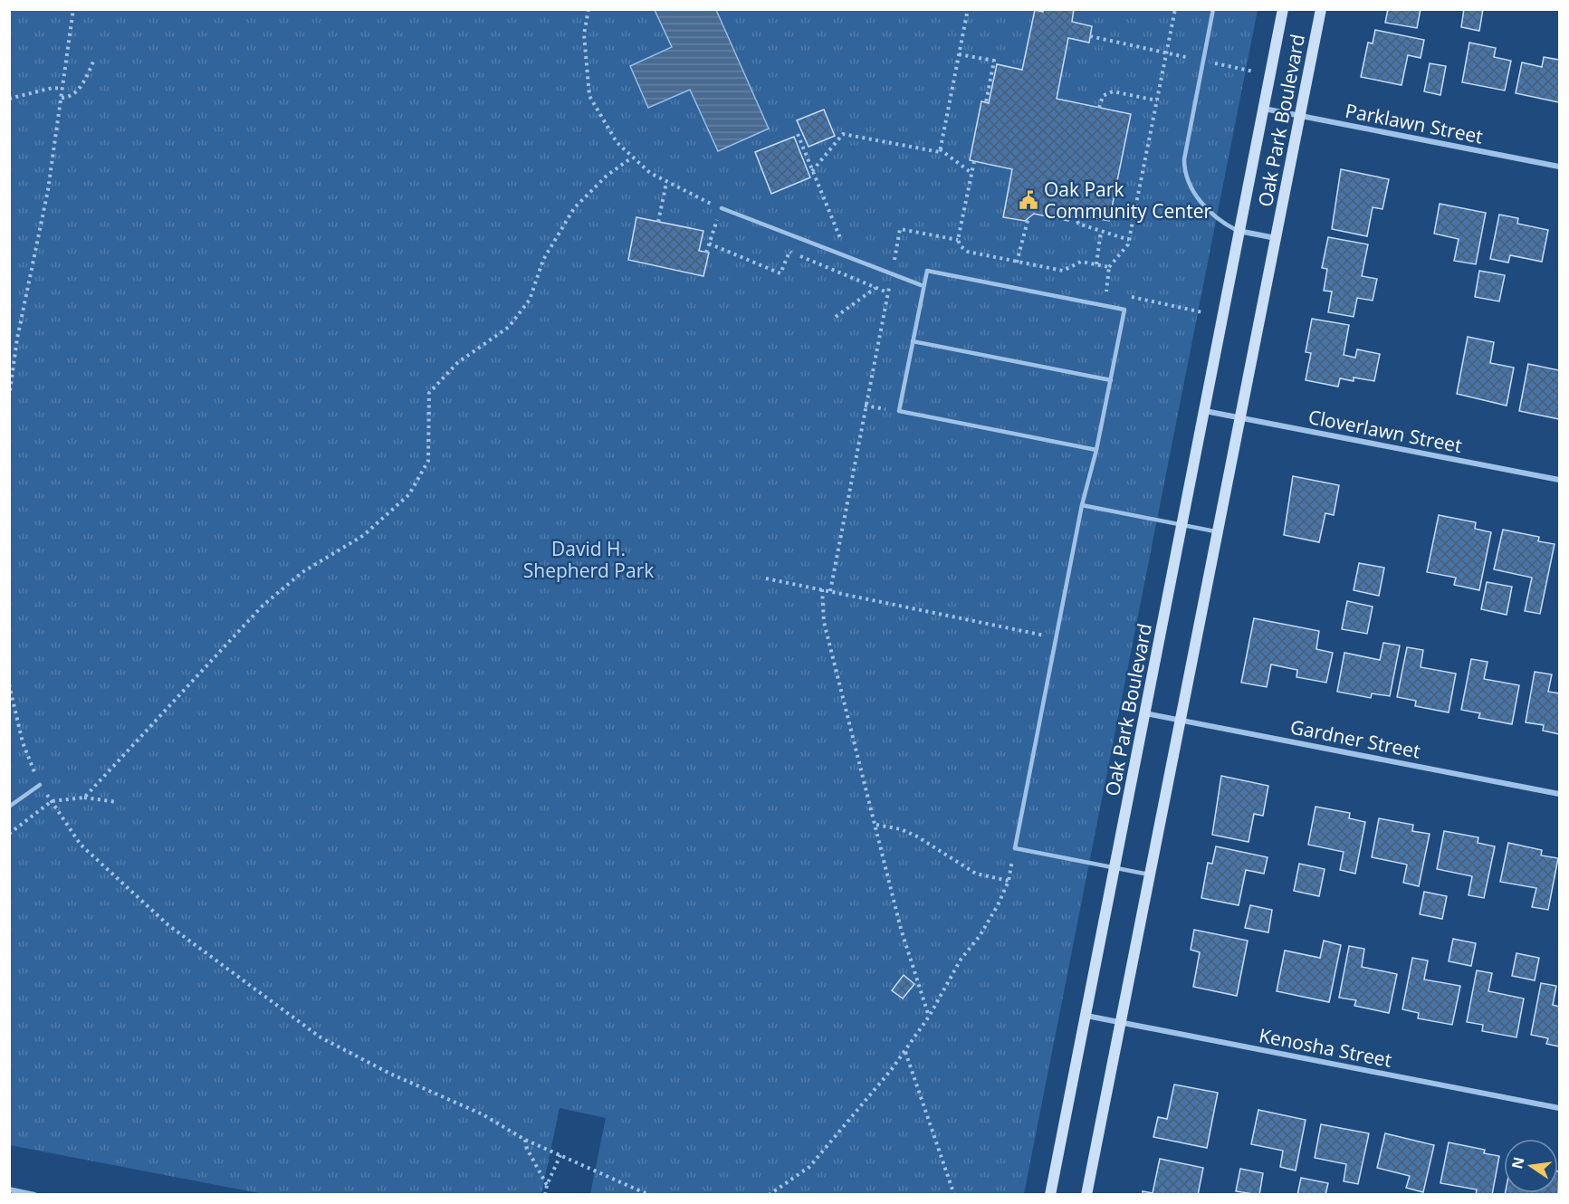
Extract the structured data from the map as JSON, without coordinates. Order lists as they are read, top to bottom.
{
  "streets": {
    "street": [
      "Oak Park Boulevard",
      "Parklawn Street",
      "Cloverlawn Street",
      "Gardner Street",
      "Kenosha Street"
    ]
  },
  "crossings": [
    ["Oak Park Boulevard", "Parklawn Street"],
    ["Oak Park Boulevard", "Cloverlawn Street"],
    ["Oak Park Boulevard", "Gardner Street"],
    ["Oak Park Boulevard", "Kenosha Street"]
  ],
  "parks": ["David H. Shepherd Park"],
  "places": {
    "public building": ["Oak Park Community Center"]
  },
  "north": "left"
}
